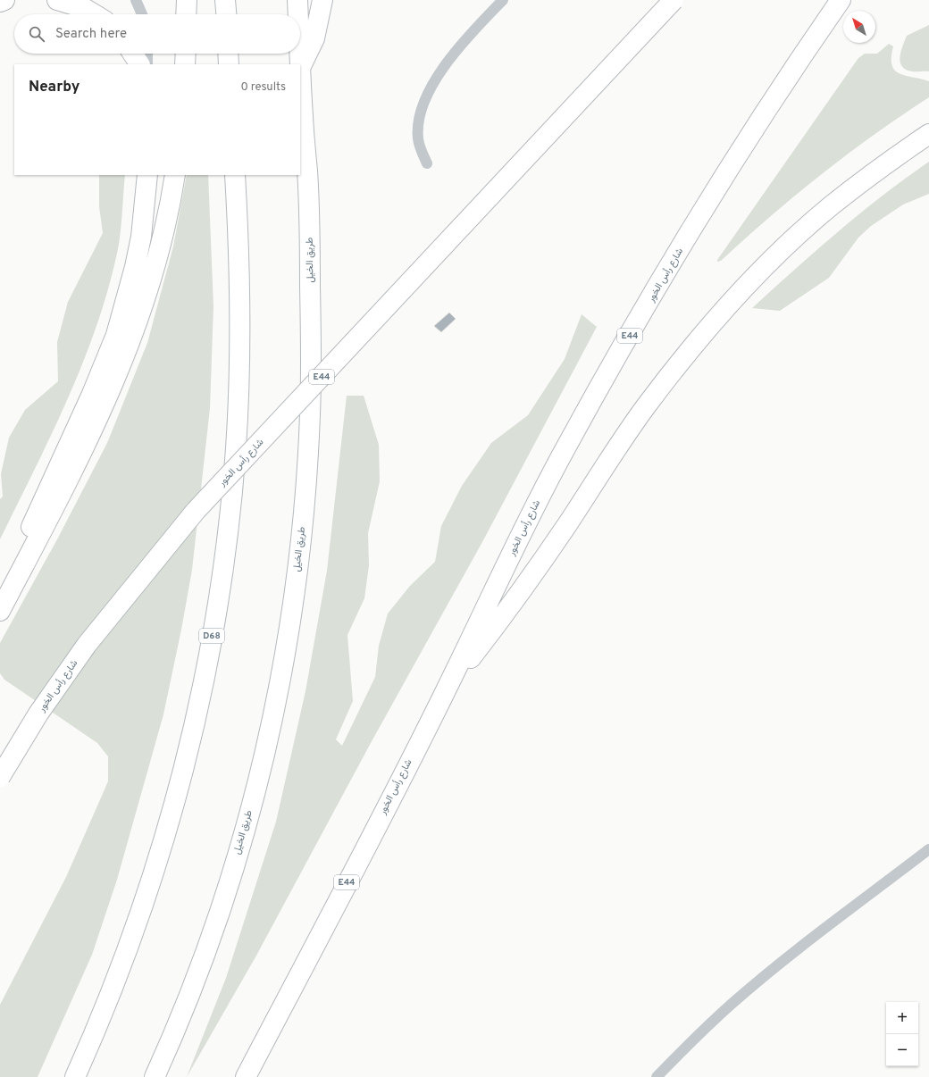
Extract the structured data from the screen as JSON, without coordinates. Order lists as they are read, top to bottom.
{
  "streets": {
    "highway": [
      "طريق الخيل",
      "شارع رأس الخور",
      "E44",
      "D68"
    ]
  },
  "north": "top left",
  "page": {
    "search": "Search here",
    "heading": ["Nearby", "0 results"],
    "map_buttons": ["+", "−"]
  }
}
